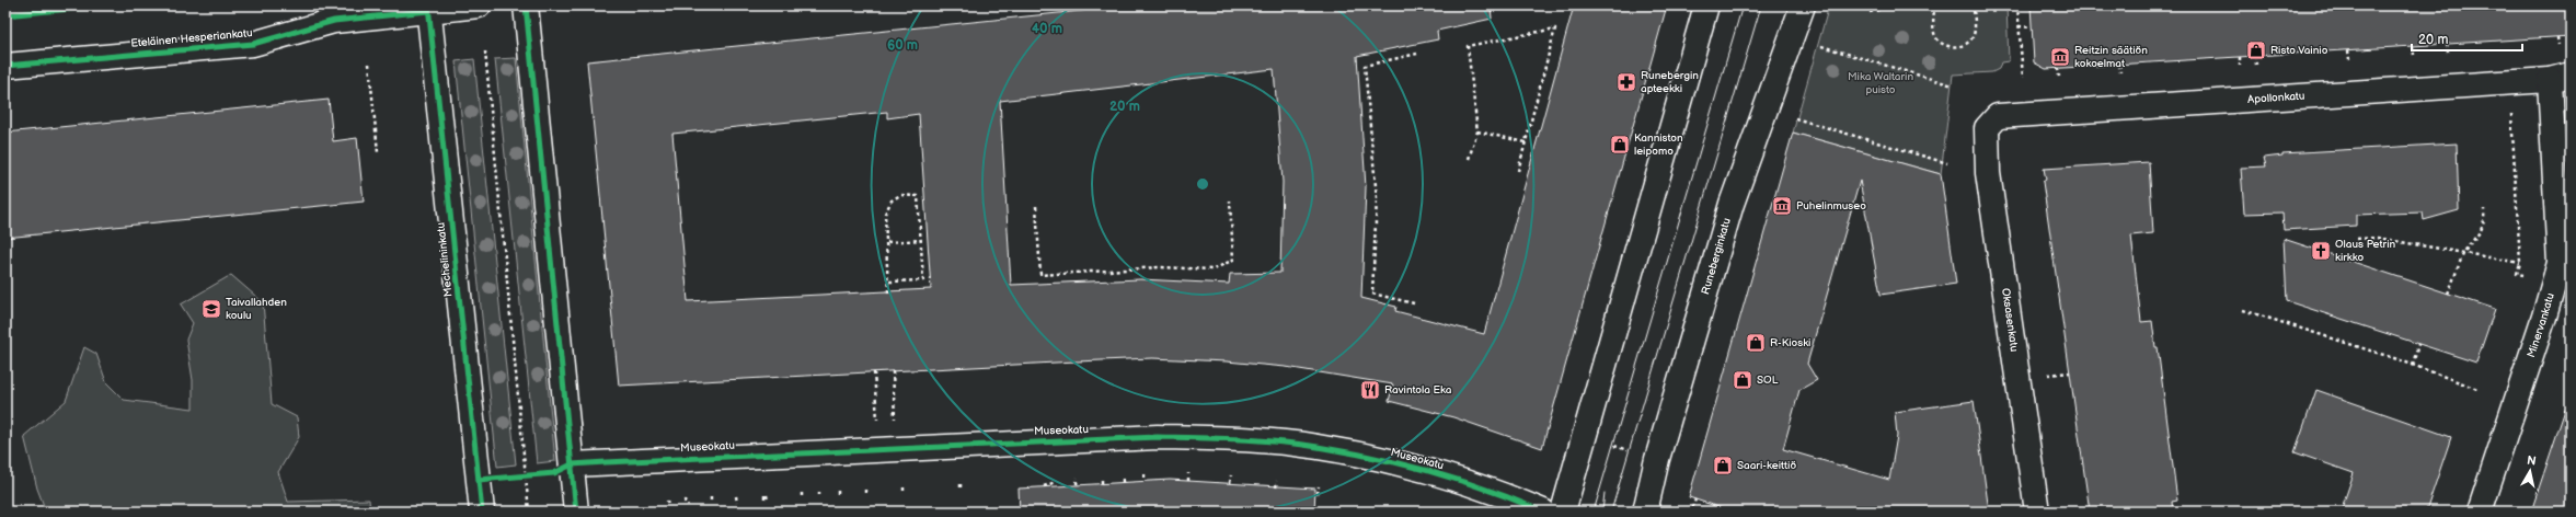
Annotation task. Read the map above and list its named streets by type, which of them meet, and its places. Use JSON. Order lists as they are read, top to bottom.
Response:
{
  "streets": {
    "street": [
      "Eteläinen Hesperiankatu",
      "Apollonkatu",
      "Runeberginkatu",
      "Mechelininkatu",
      "Oksasenkatu",
      "Minervankatu",
      "Museokatu"
    ]
  },
  "crossings": [
    ["Eteläinen Hesperiankatu", "Mechelininkatu"],
    ["Apollonkatu", "Oksasenkatu"],
    ["Apollonkatu", "Minervankatu"]
  ],
  "parks": ["Mika Waltarin puisto"],
  "places": {
    "shop": [
      "Risto Vainio",
      "Kanniston leipomo",
      "R-Kioski",
      "SOL",
      "Saari-keittiö"
    ],
    "museum": ["Reitzin säätiön kokoelmat", "Puhelinmuseo"],
    "pharmacy": ["Runebergin apteekki"],
    "church": ["Olaus Petrin kirkko"],
    "school or university": ["Taivallahden koulu"],
    "restaurant": ["Ravintola Eka"]
  },
  "scale_bar": "20 m",
  "north": "top",
  "rings": ["40 m", "60 m", "20 m"]
}
